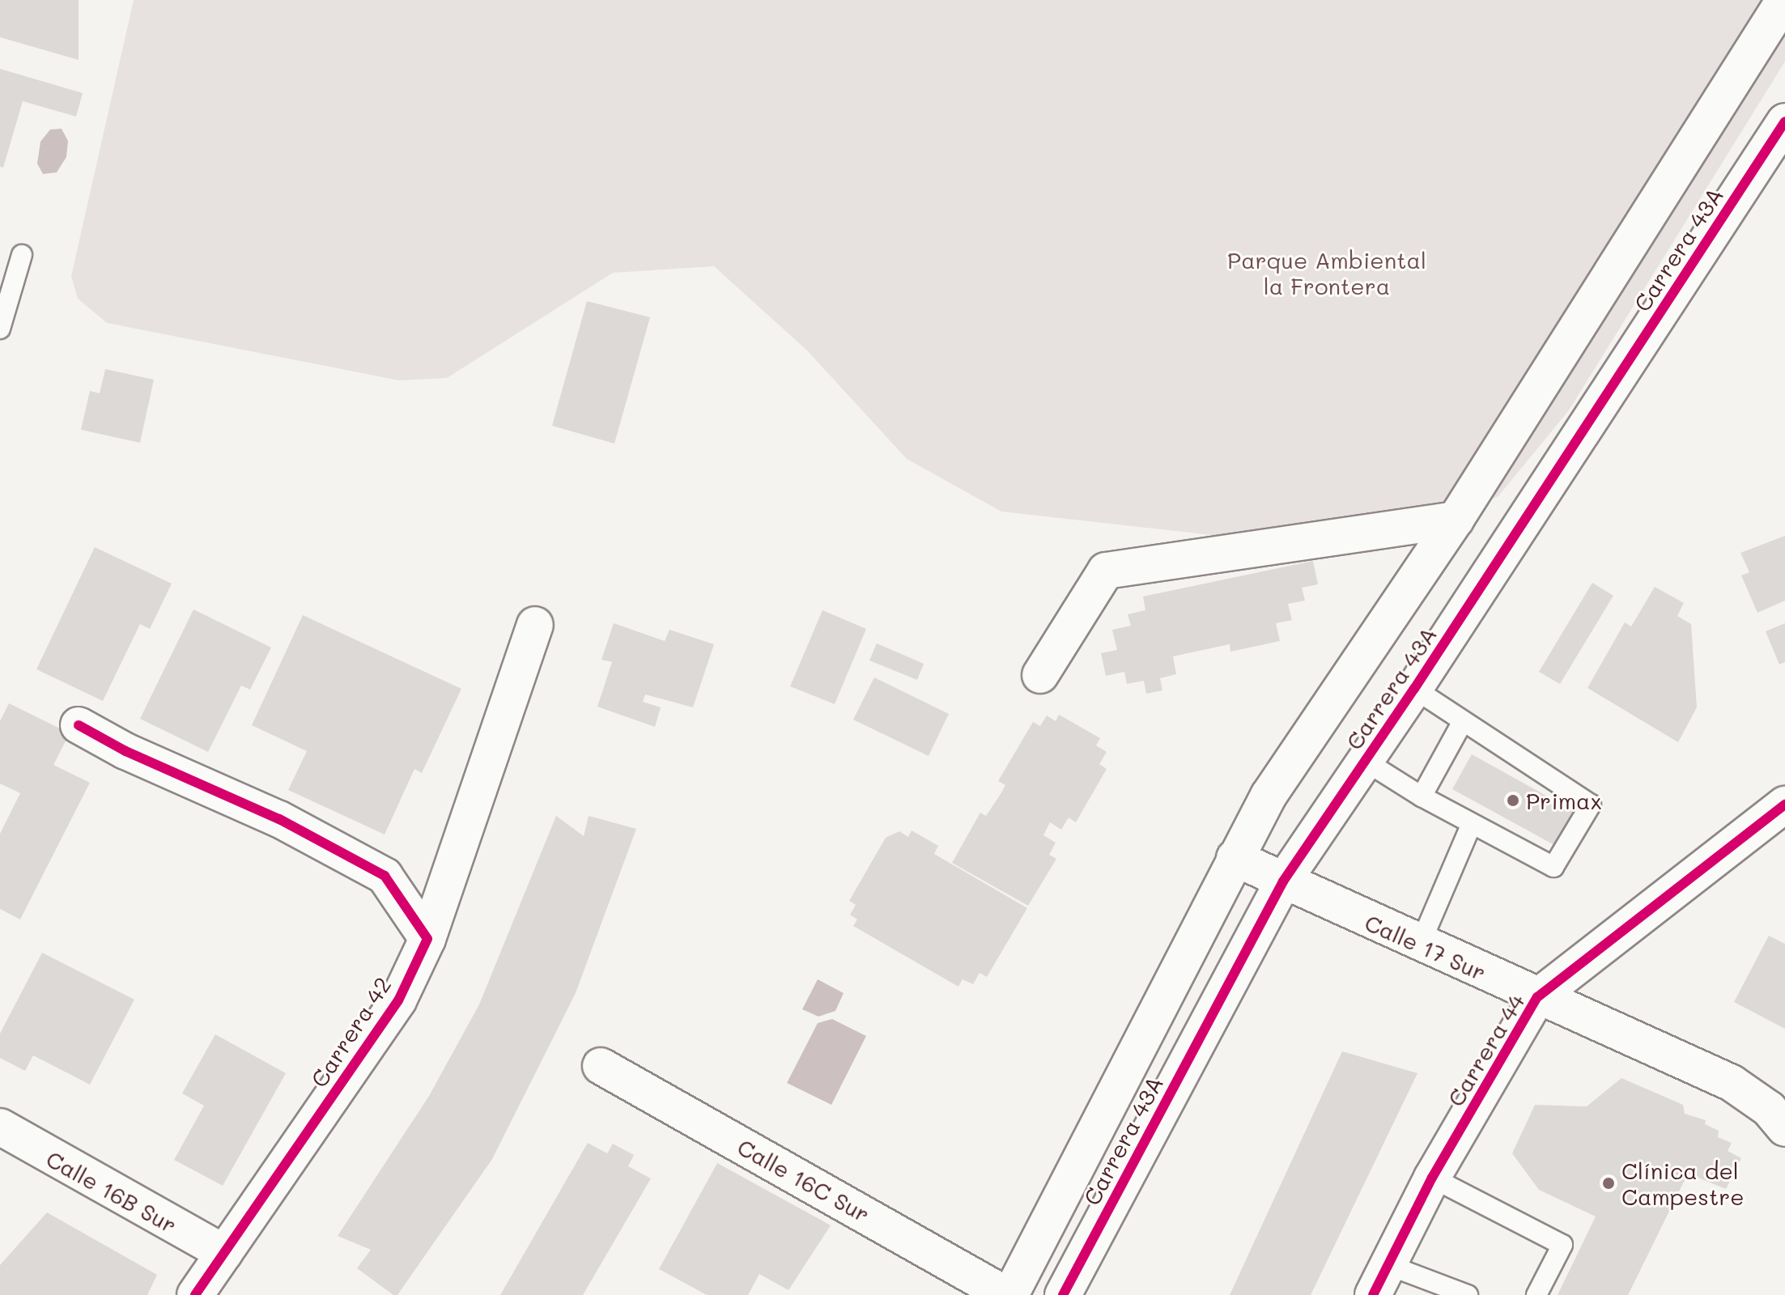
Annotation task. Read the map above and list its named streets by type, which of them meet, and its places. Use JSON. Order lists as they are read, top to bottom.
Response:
{
  "streets": {
    "street": [
      "Carrera 43A",
      "Calle 17 Sur",
      "Carrera 42",
      "Carrera 44",
      "Calle 16C Sur",
      "Calle 16B Sur"
    ]
  },
  "crossings": [
    ["Carrera 43A", "Calle 17 Sur"],
    ["Carrera 43A", "Calle 16C Sur"],
    ["Calle 17 Sur", "Carrera 44"],
    ["Carrera 42", "Calle 16B Sur"]
  ],
  "parks": ["Parque Ambiental la Frontera"],
  "places": ["Primax", "Clínica del Campestre"]
}
